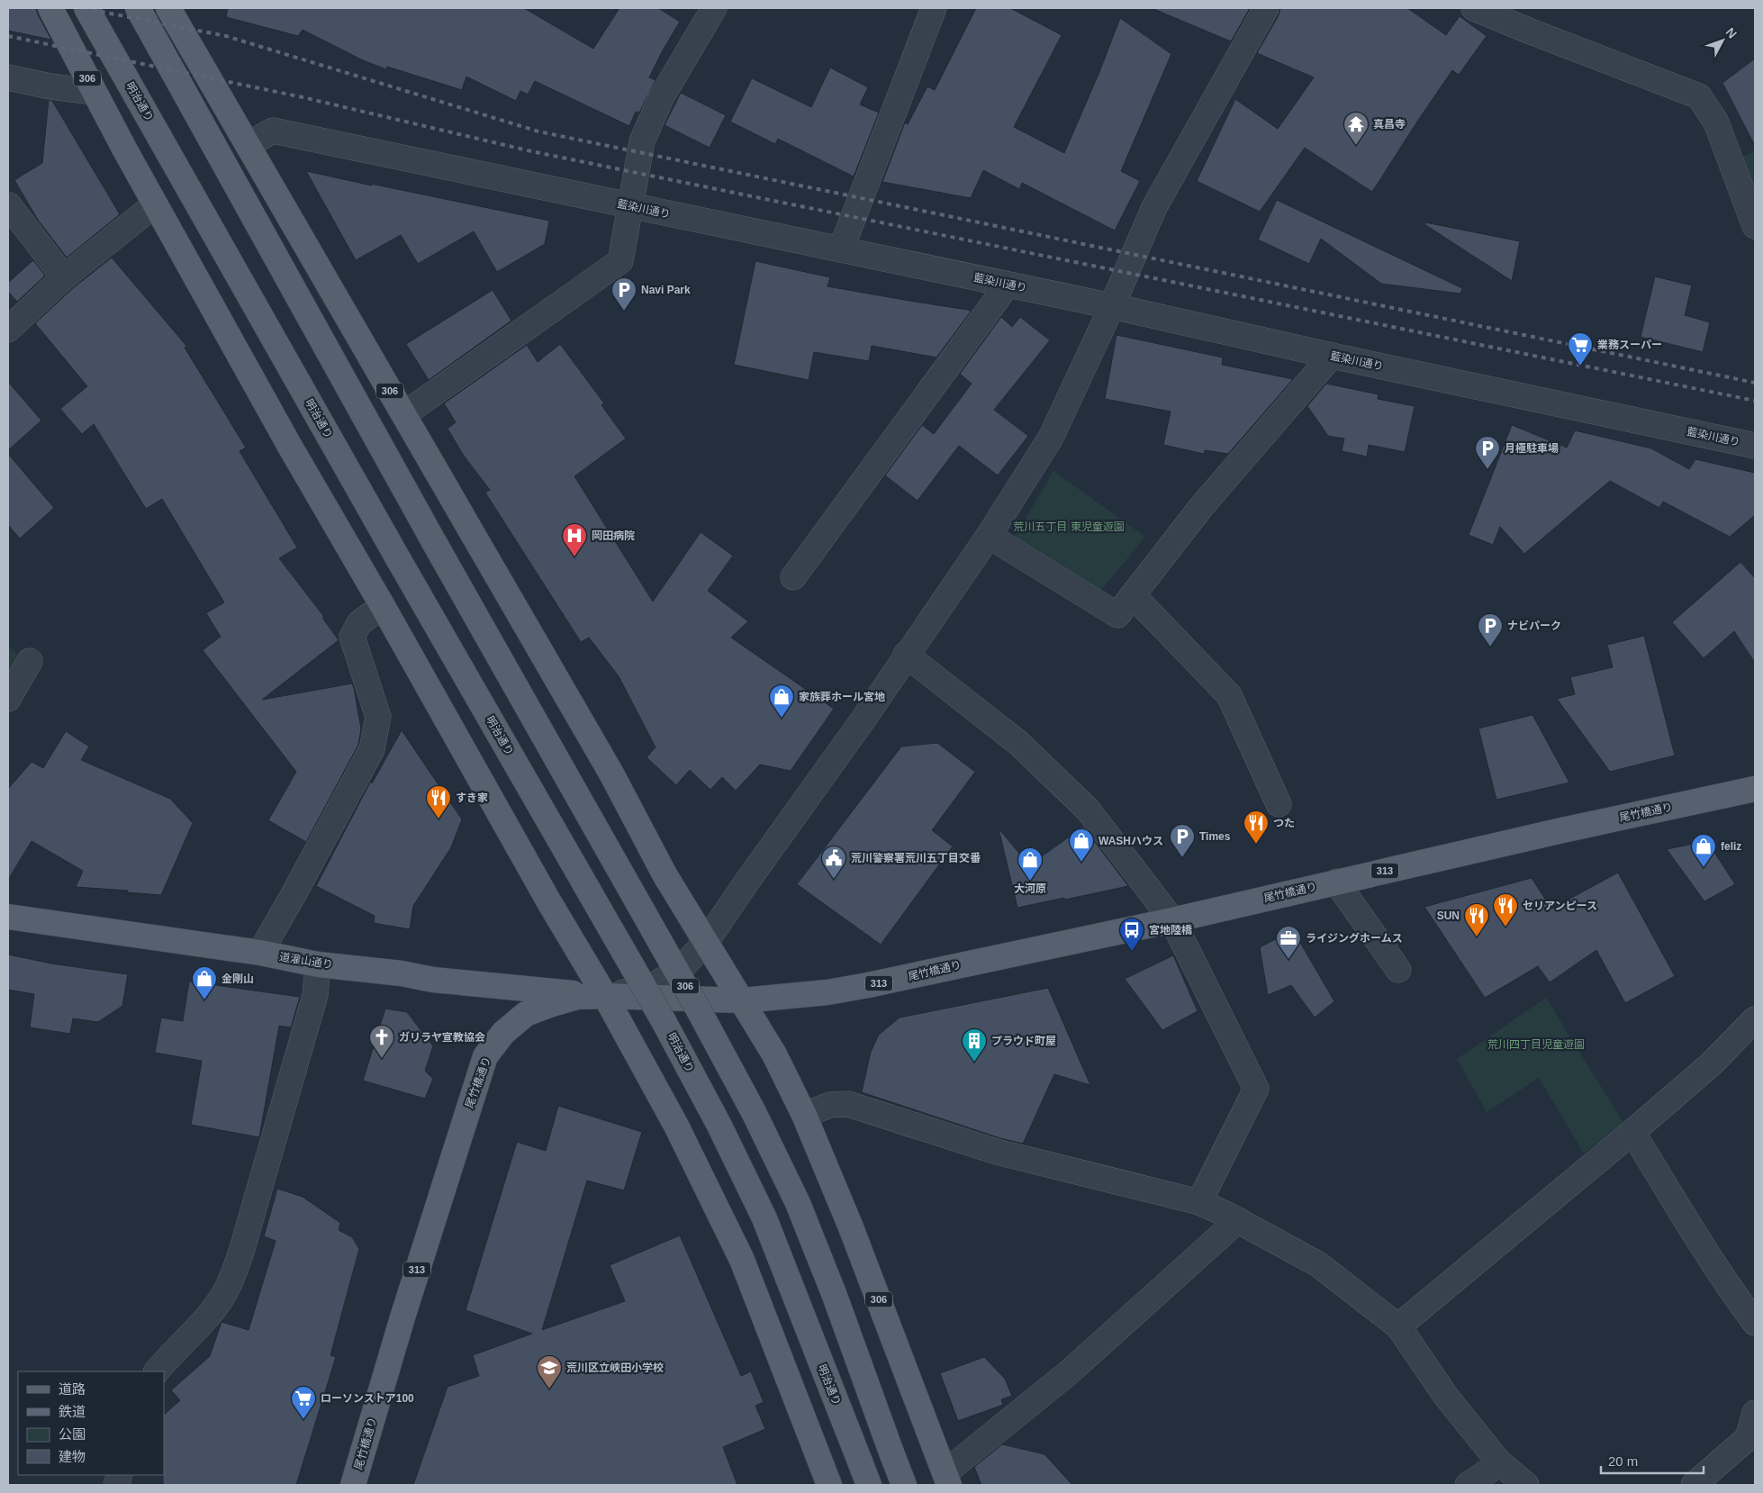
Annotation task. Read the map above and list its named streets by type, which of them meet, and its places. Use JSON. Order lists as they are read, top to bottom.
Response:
{
  "streets": {
    "main road": [
      "306",
      "明治通り",
      "尾竹橋通り",
      "313",
      "道灌山通り"
    ],
    "street": ["藍染川通り"]
  },
  "crossings": [
    ["306", "藍染川通り"],
    ["306", "尾竹橋通り"],
    ["306", "道灌山通り"],
    ["尾竹橋通り", "道灌山通り"]
  ],
  "parks": ["荒川五丁目 東児童遊園", "荒川四丁目児童遊園"],
  "places": {
    "temple": ["真昌寺"],
    "parking": [
      "Navi Park",
      "月極駐車場",
      "ナビパーク",
      "Times"
    ],
    "supermarket": ["業務スーパー", "ローソンストア100"],
    "hospital": ["岡田病院"],
    "shop": [
      "家族葬ホール宮地",
      "WASHハウス",
      "feliz",
      "大河原",
      "金剛山"
    ],
    "restaurant": [
      "すき家",
      "つた",
      "セリアンピース",
      "SUN"
    ],
    "public building": ["荒川警察署荒川五丁目交番"],
    "bus stop": ["宮地陸橋"],
    "office": ["ライジングホームス"],
    "church": ["ガリラヤ宣教協会"],
    "building": ["プラウド町屋"],
    "school or university": ["荒川区立峡田小学校"]
  },
  "legend": [
    "道路",
    "鉄道",
    "公園",
    "建物"
  ],
  "scale_bar": "20 m",
  "north": "top right"
}
